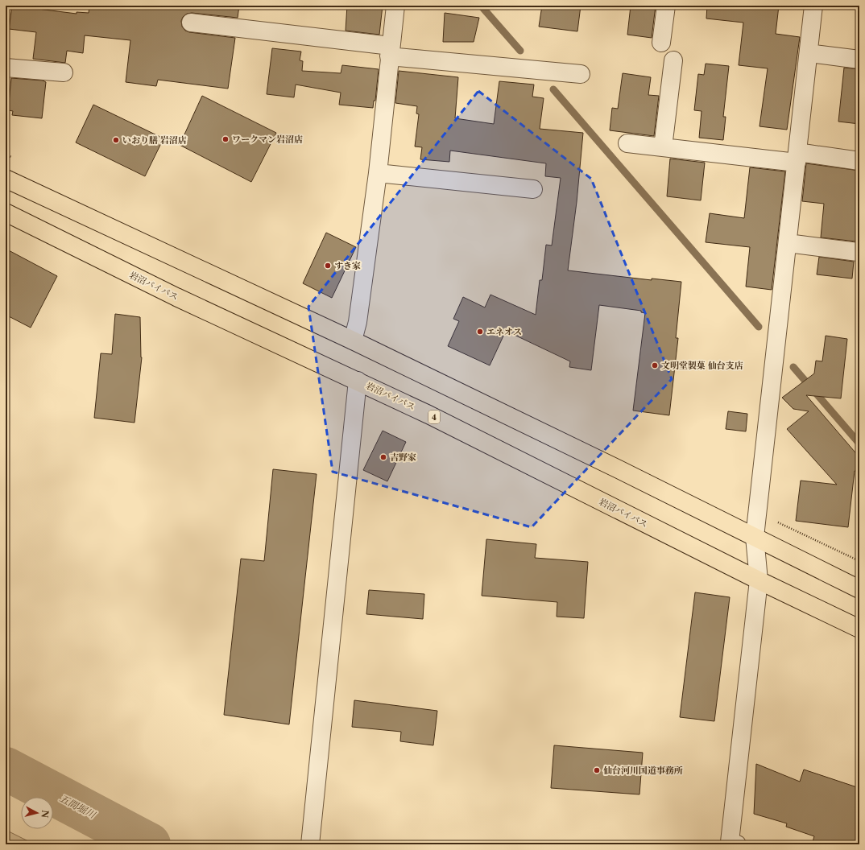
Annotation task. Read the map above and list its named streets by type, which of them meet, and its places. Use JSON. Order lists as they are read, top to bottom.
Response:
{
  "streets": {
    "highway": ["岩沼バイパス", "4"]
  },
  "water": ["五間堀川"],
  "places": [
    "ワークマン岩沼店",
    "いおり膳 岩沼店",
    "すき家",
    "エネオス",
    "文明堂製菓 仙台支店",
    "吉野家",
    "仙台河川国道事務所"
  ],
  "north": "right"
}
